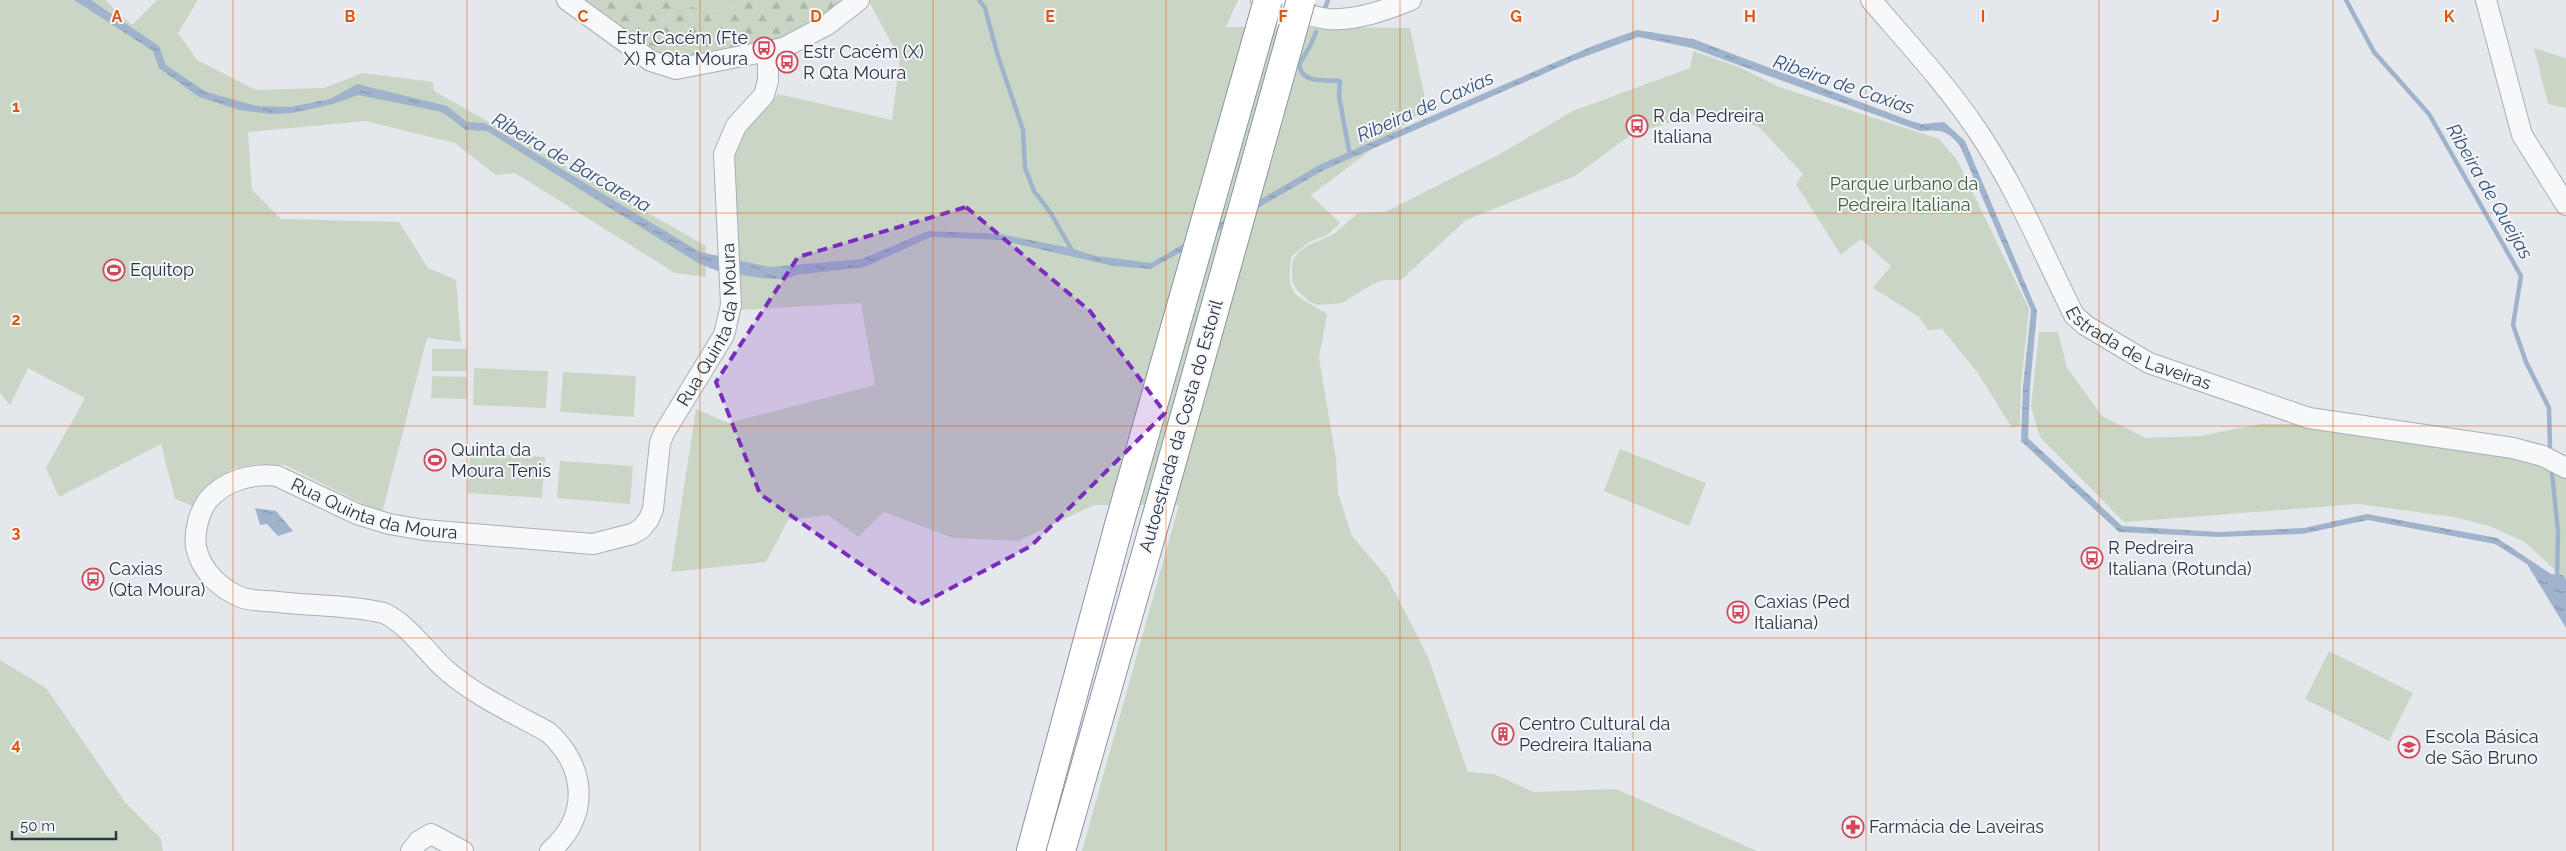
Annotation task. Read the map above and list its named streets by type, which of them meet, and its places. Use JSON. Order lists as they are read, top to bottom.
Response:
{
  "streets": {
    "highway": ["Autoestrada da Costa do Estoril"],
    "street": ["Rua Quinta da Moura", "Estrada de Laveiras"]
  },
  "water": ["Ribeira de Caxias", "Ribeira de Barcarena", "Ribeira de Queijas"],
  "parks": ["Parque urbano da Pedreira Italiana"],
  "places": {
    "bus stop": [
      "Estr Cacém (Fte X) R Qta Moura",
      "Estr Cacém (X) R Qta Moura",
      "R da Pedreira Italiana",
      "R Pedreira Italiana (Rotunda)",
      "Caxias (Qta Moura)",
      "Caxias (Ped Italiana)"
    ],
    "sports": ["Equitop", "Quinta da Moura Tenis"],
    "building": ["Centro Cultural da Pedreira Italiana"],
    "school or university": ["Escola Básica de São Bruno"],
    "pharmacy": ["Farmácia de Laveiras"]
  },
  "scale_bar": "50 m",
  "grid": {
    "columns": [
      "A",
      "B",
      "C",
      "D",
      "E",
      "F",
      "G",
      "H",
      "I",
      "J",
      "K"
    ],
    "rows": [
      "1",
      "2",
      "3",
      "4"
    ]
  }
}
